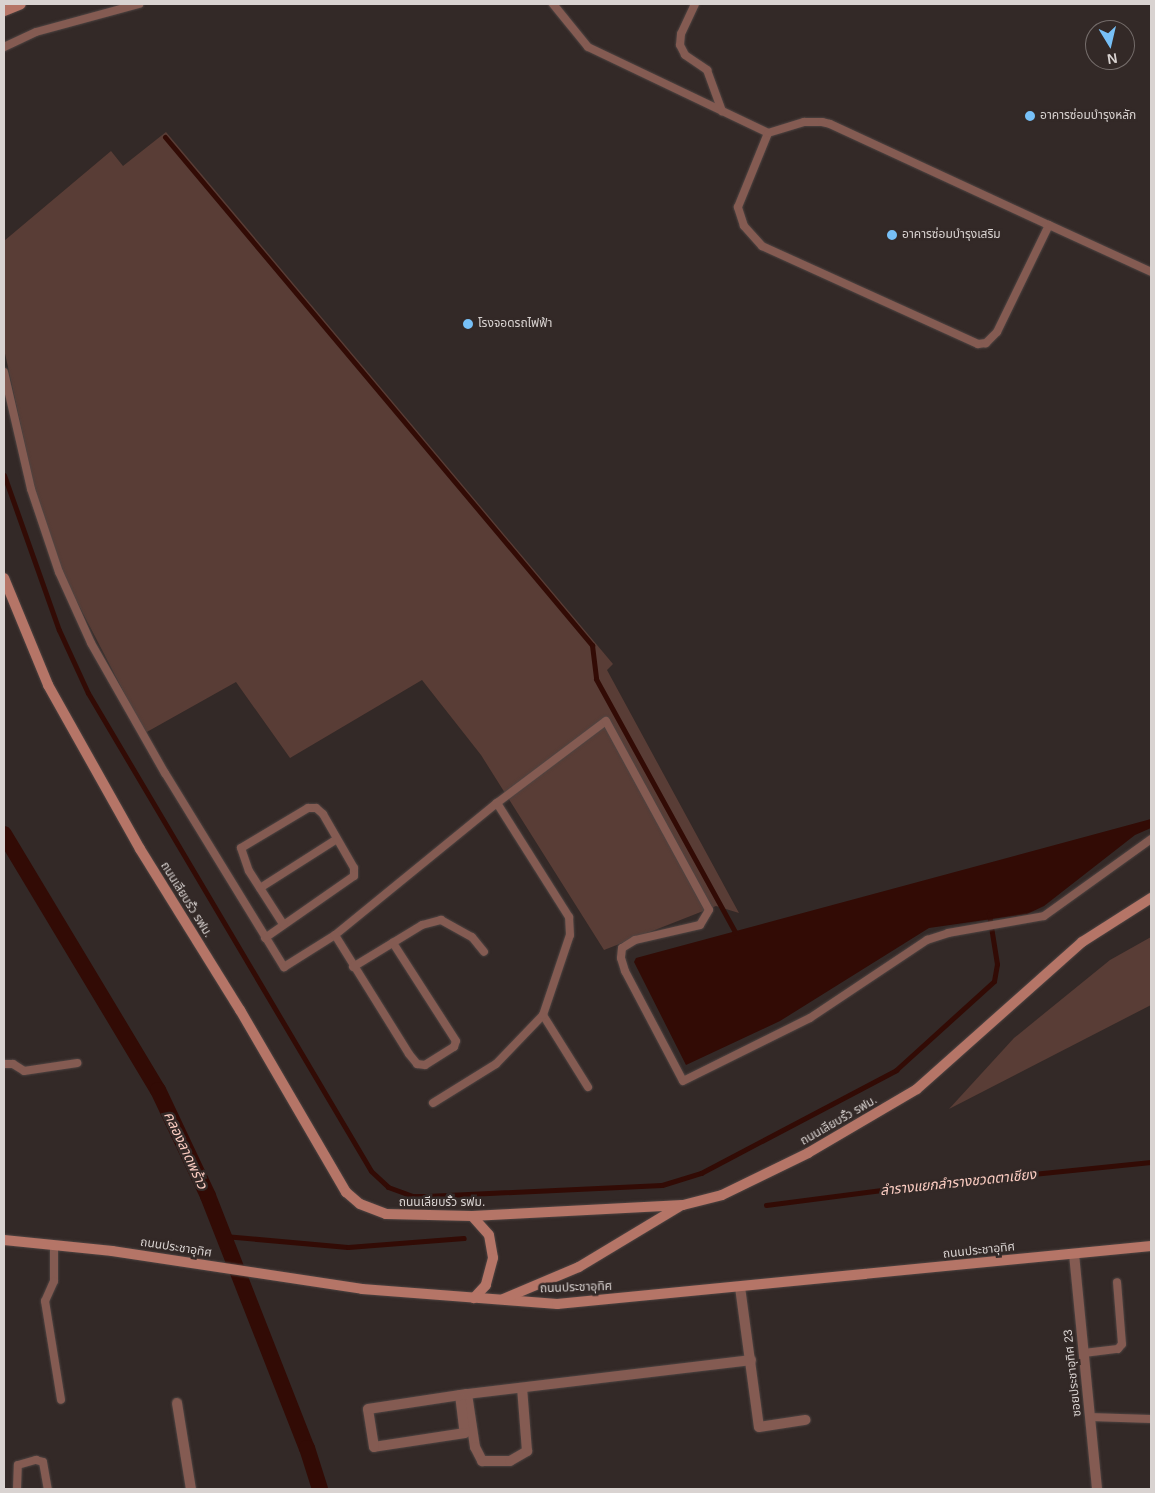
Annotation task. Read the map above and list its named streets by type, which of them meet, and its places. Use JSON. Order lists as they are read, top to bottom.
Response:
{
  "streets": {
    "street": ["ถนนเลียบรั้ว รฟม.", "ถนนประชาอุทิศ", "ซอยประชาอุทิศ 23"]
  },
  "crossings": [
    ["ถนนประชาอุทิศ", "ซอยประชาอุทิศ 23"]
  ],
  "water": ["คลองลาดพร้าว", "ลำรางแยกลำรางชวดตาเชียง"],
  "places": ["อาคารซ่อมบำรุงหลัก", "อาคารซ่อมบำรุงเสริม", "โรงจอดรถไฟฟ้า"],
  "north": "bottom"
}
